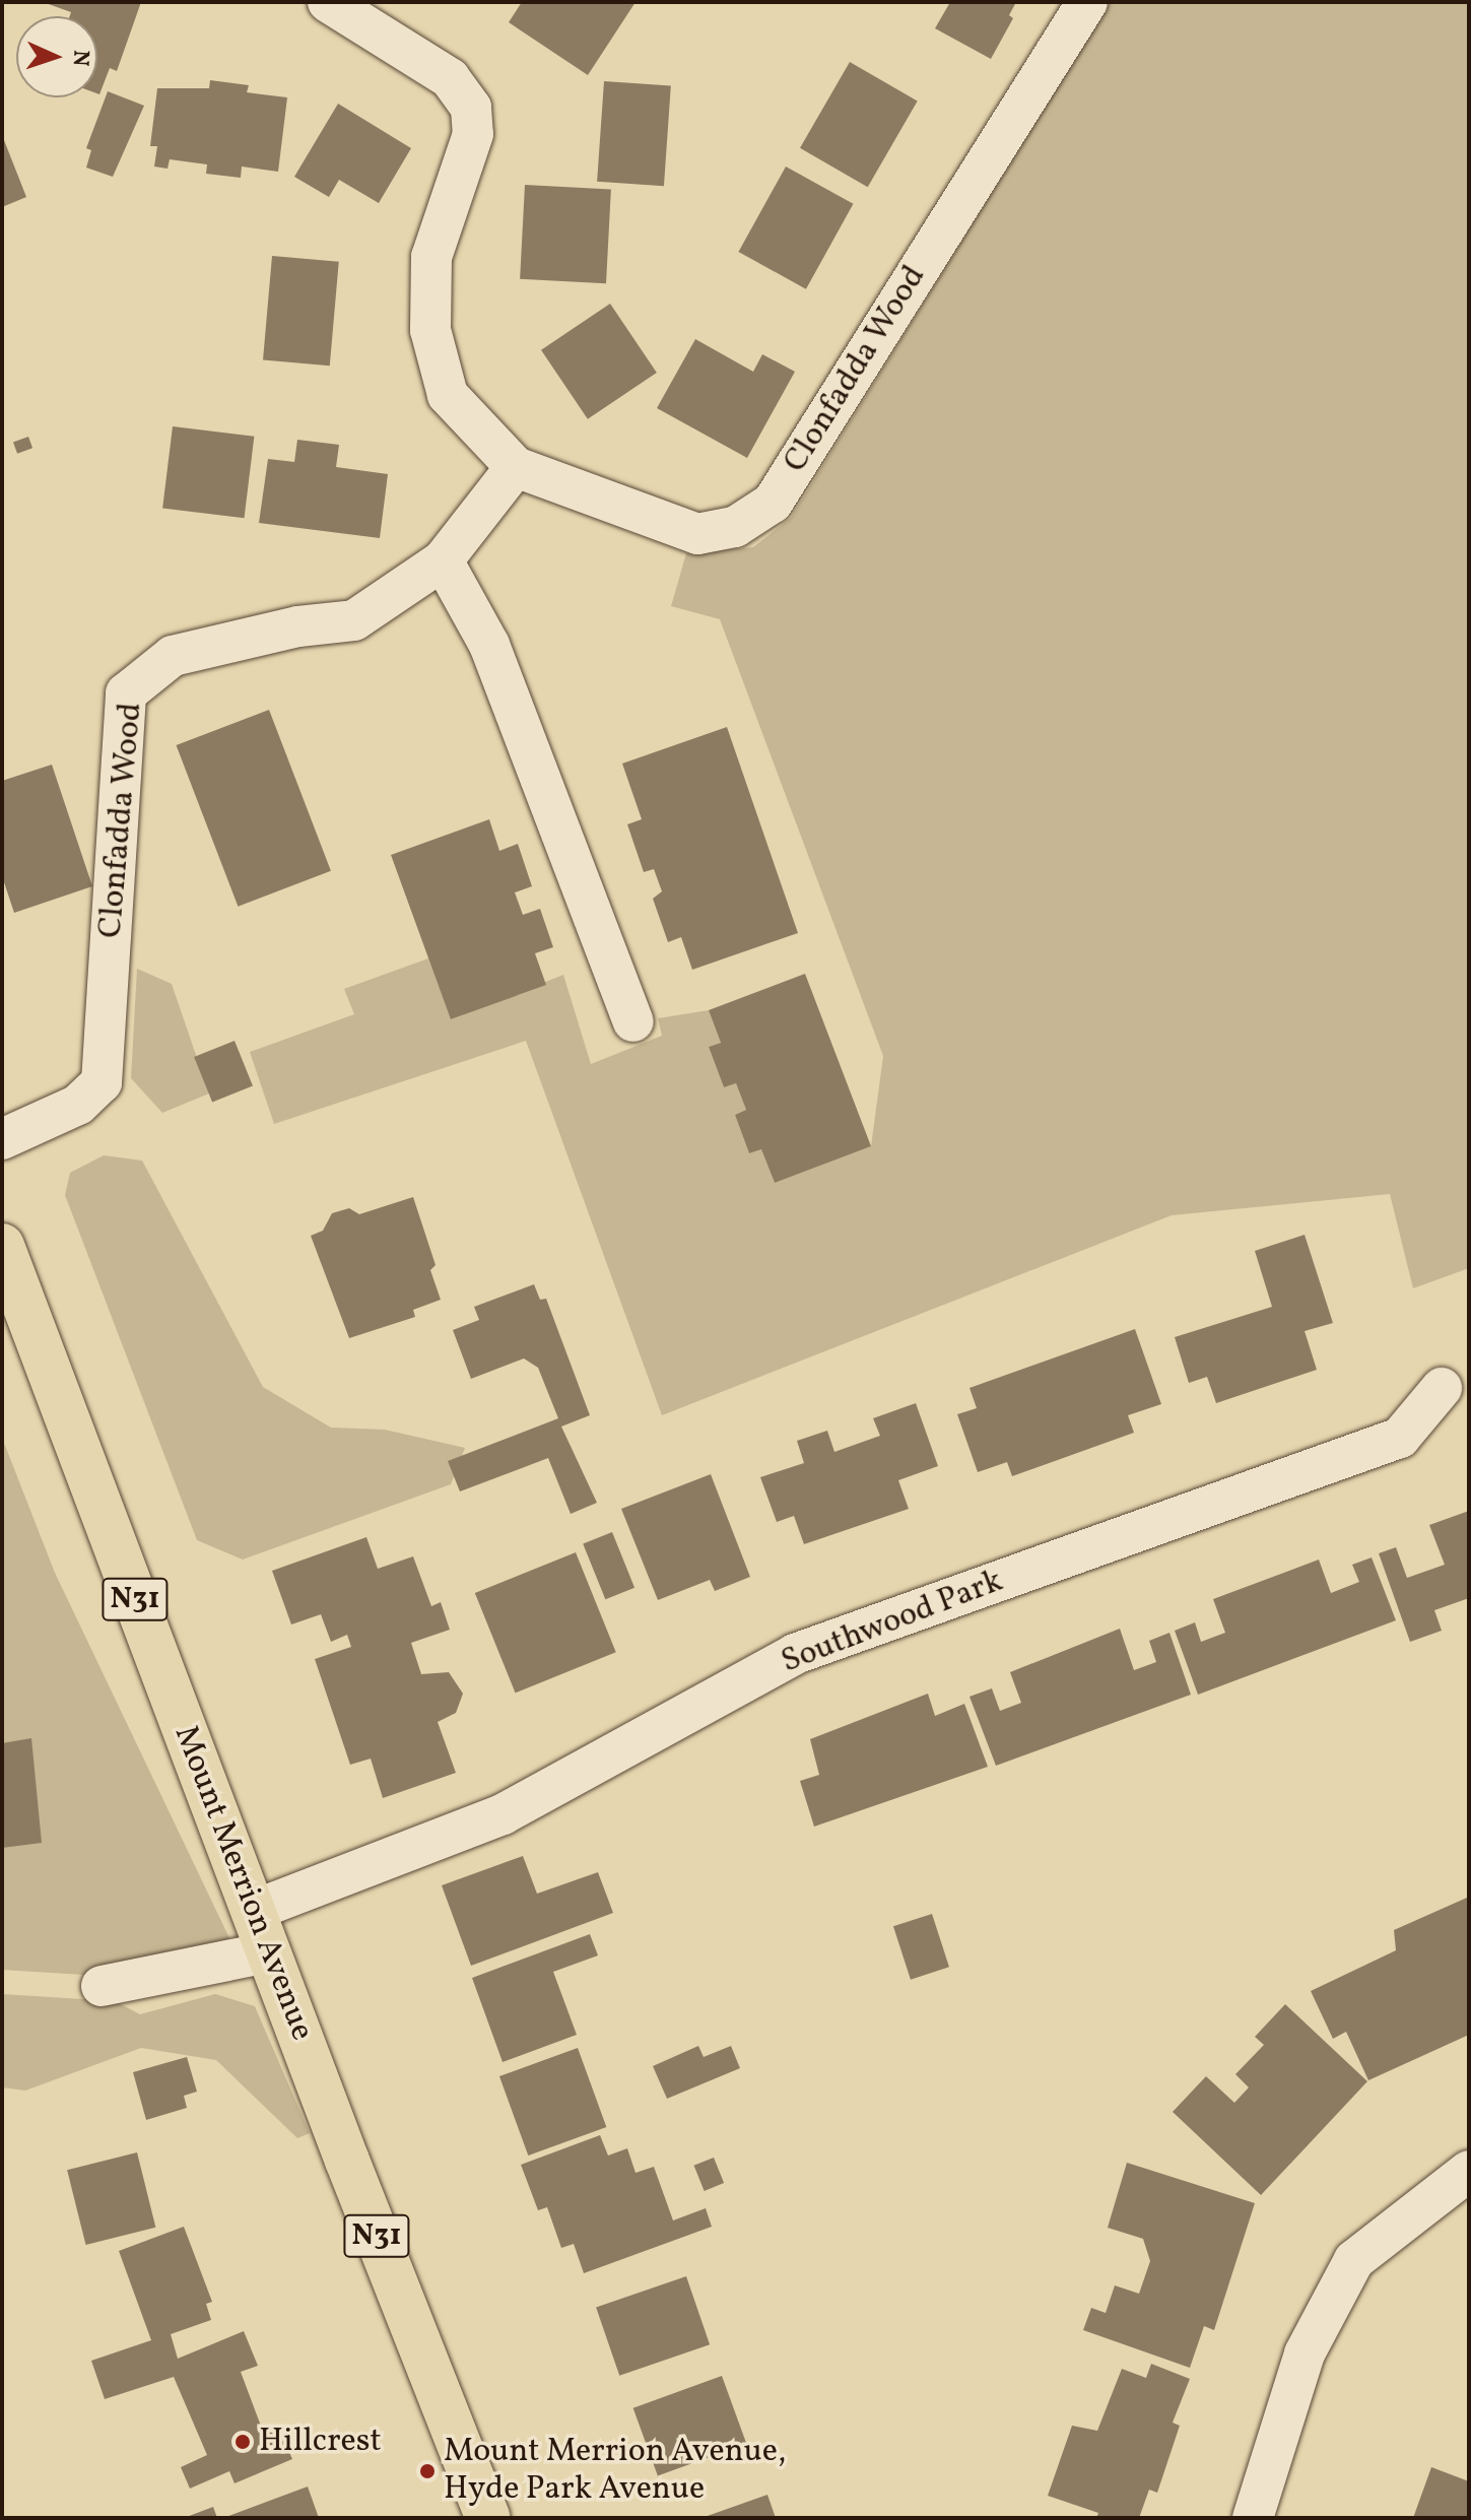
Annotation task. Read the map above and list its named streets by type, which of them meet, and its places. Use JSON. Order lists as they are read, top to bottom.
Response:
{
  "streets": {
    "highway": ["N31", "Mount Merrion Avenue"],
    "street": ["Clonfadda Wood", "Southwood Park"]
  },
  "crossings": [
    ["Southwood Park", "Mount Merrion Avenue"]
  ],
  "places": ["Hillcrest", "Mount Merrion Avenue, Hyde Park Avenue"],
  "north": "right"
}
